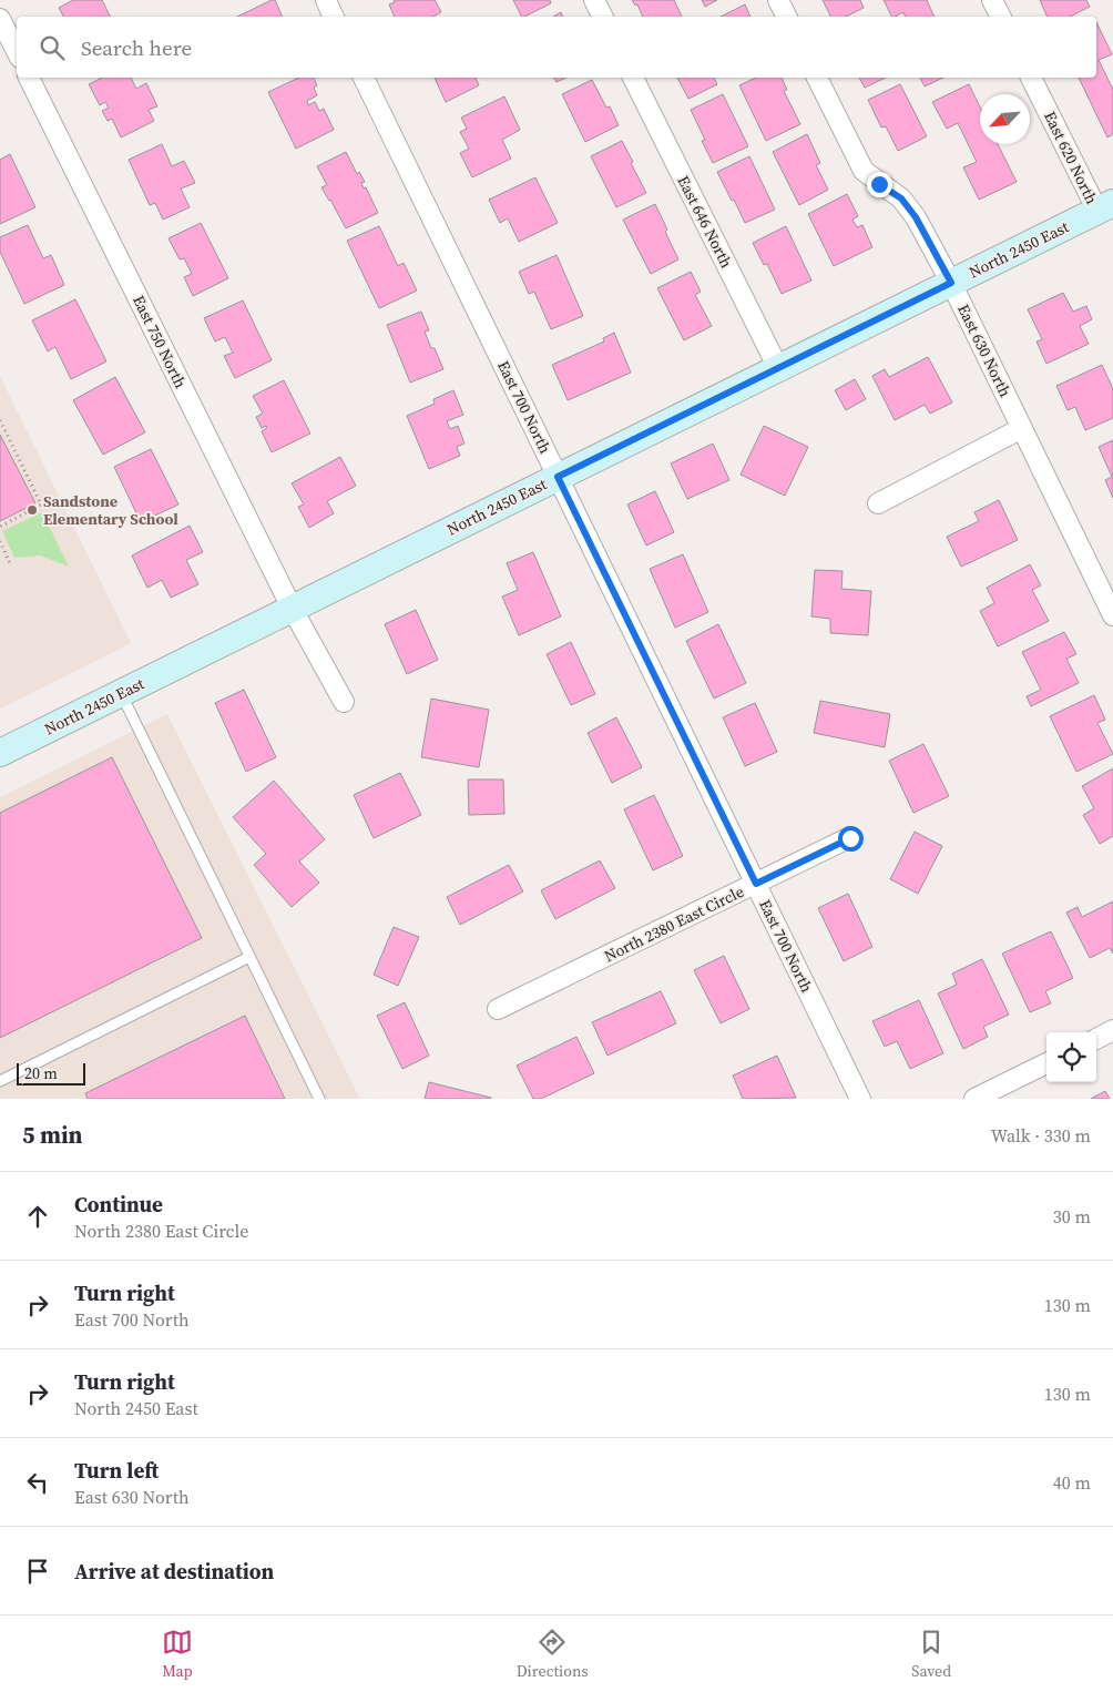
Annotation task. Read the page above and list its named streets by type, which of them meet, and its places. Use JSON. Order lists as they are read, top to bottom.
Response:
{
  "streets": {
    "street": [
      "East 620 North",
      "East 646 North",
      "North 2450 East",
      "East 750 North",
      "East 630 North",
      "East 700 North",
      "North 2380 East Circle"
    ]
  },
  "crossings": [
    ["East 620 North", "North 2450 East"],
    ["East 646 North", "North 2450 East"],
    ["North 2450 East", "East 750 North"],
    ["North 2450 East", "East 630 North"],
    ["North 2450 East", "East 700 North"],
    ["East 700 North", "North 2380 East Circle"]
  ],
  "places": ["Sandstone Elementary School"],
  "scale_bar": "20 m",
  "north": "bottom left",
  "page": {
    "search": "Search here",
    "scale": "20 m",
    "heading": ["5 min", "Walk · 330 m"],
    "list": [
      ["Continue", "North 2380 East Circle", "30 m"],
      ["Turn right", "East 700 North", "130 m"],
      ["Turn right", "North 2450 East", "130 m"],
      ["Turn left", "East 630 North", "40 m"],
      "Arrive at destination"
    ],
    "nav": ["Map", "Directions", "Saved"]
  }
}
